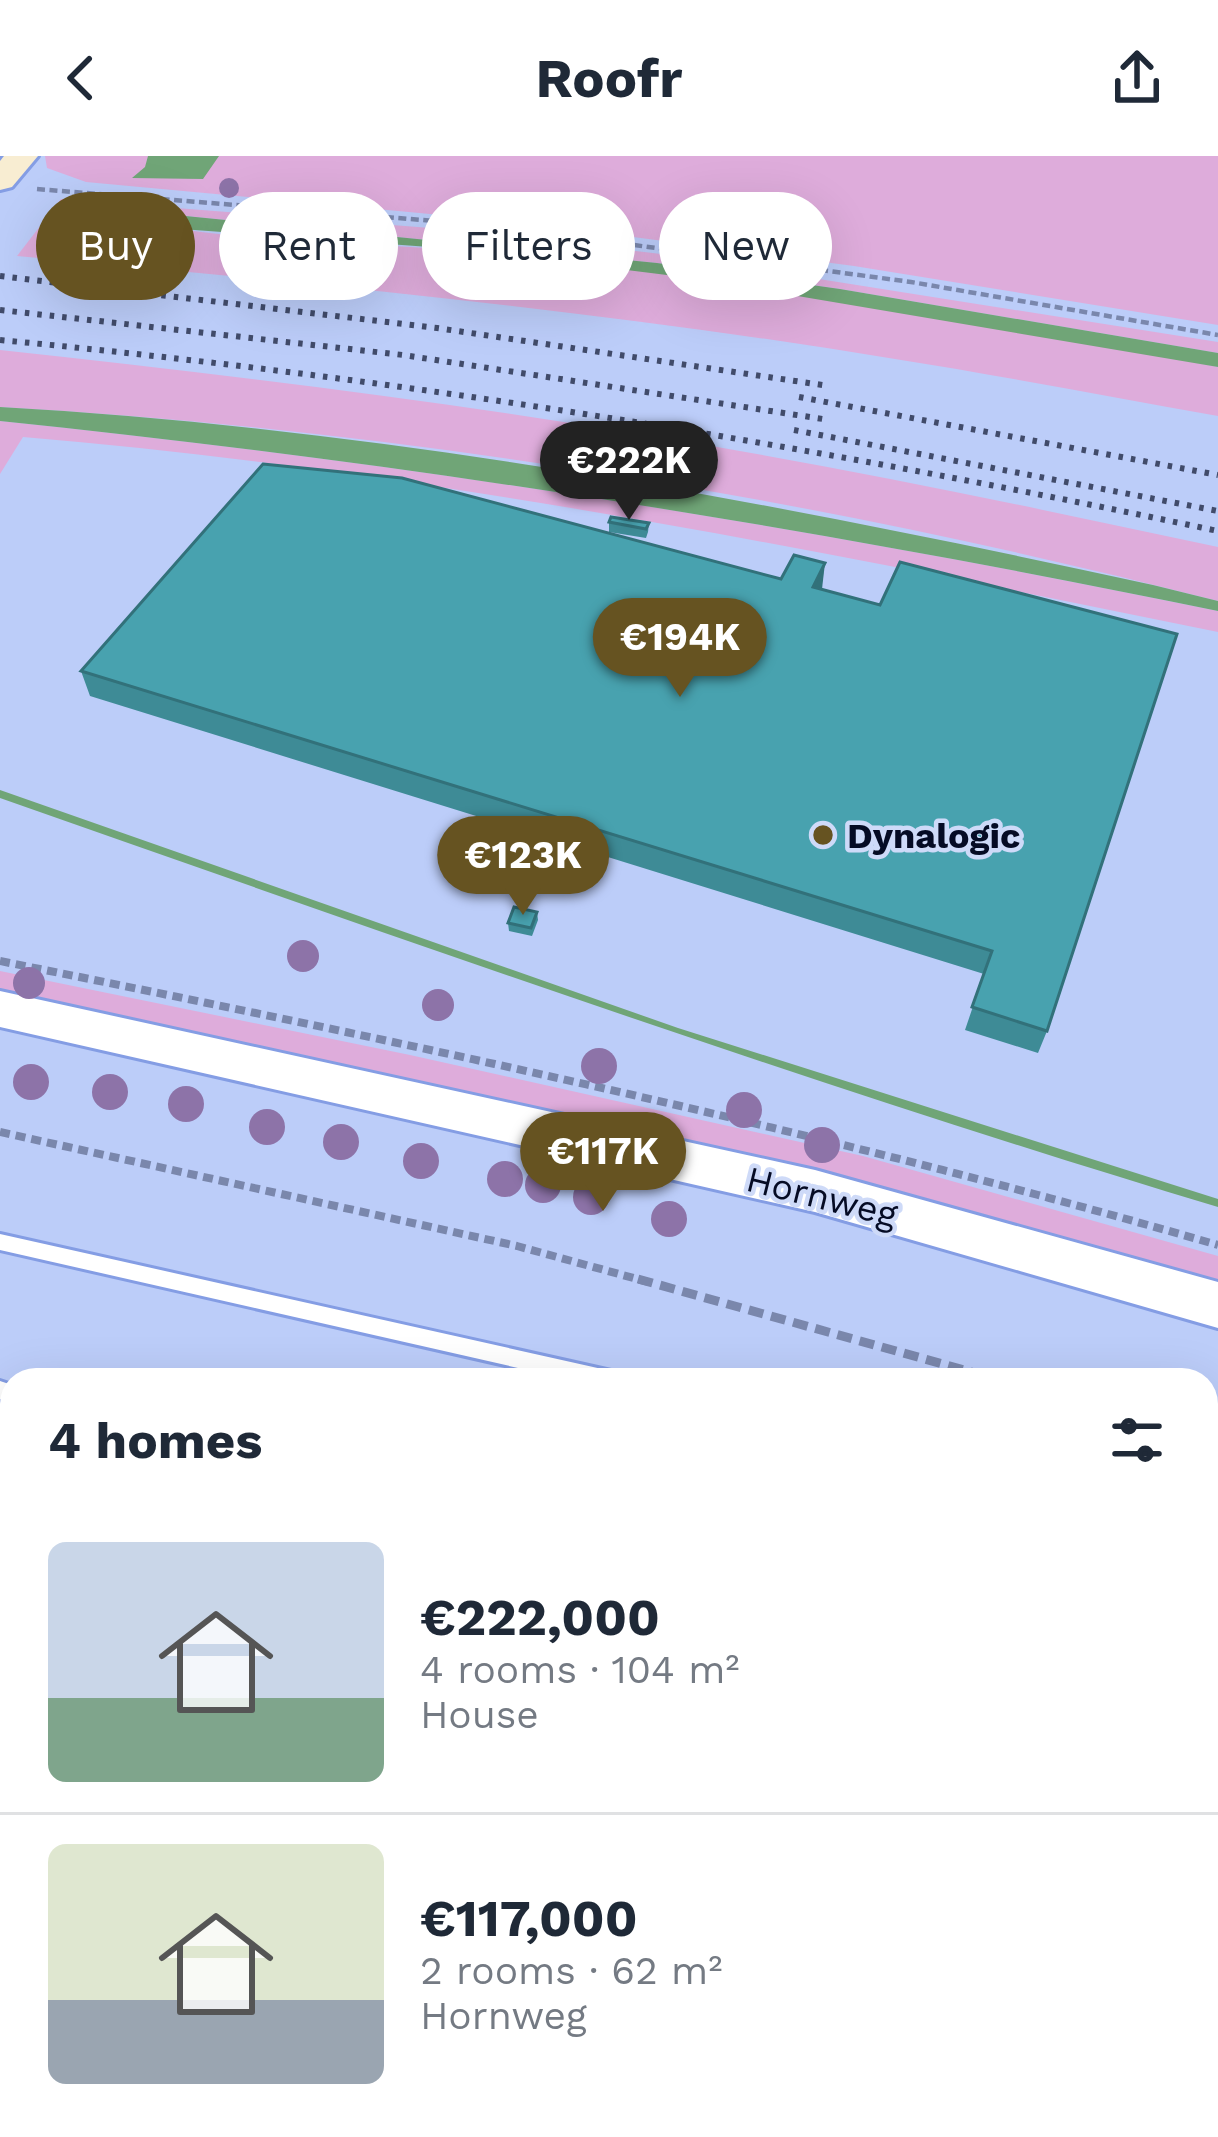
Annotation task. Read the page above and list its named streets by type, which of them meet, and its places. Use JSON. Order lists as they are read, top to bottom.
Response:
{
  "streets": {
    "street": ["Hornweg"]
  },
  "places": ["Dynalogic"],
  "page": {
    "header": "Roofr",
    "chip": [
      "Buy",
      "Rent",
      "Filters",
      "New"
    ],
    "price": [
      "€222K",
      "€194K",
      "€123K",
      "€117K"
    ],
    "heading": "4 homes",
    "list": [
      {
        "name": "€222,000",
        "note": "4 rooms · 104 m² · House"
      },
      {
        "name": "€117,000",
        "note": "2 rooms · 62 m² · Hornweg"
      }
    ]
  }
}
